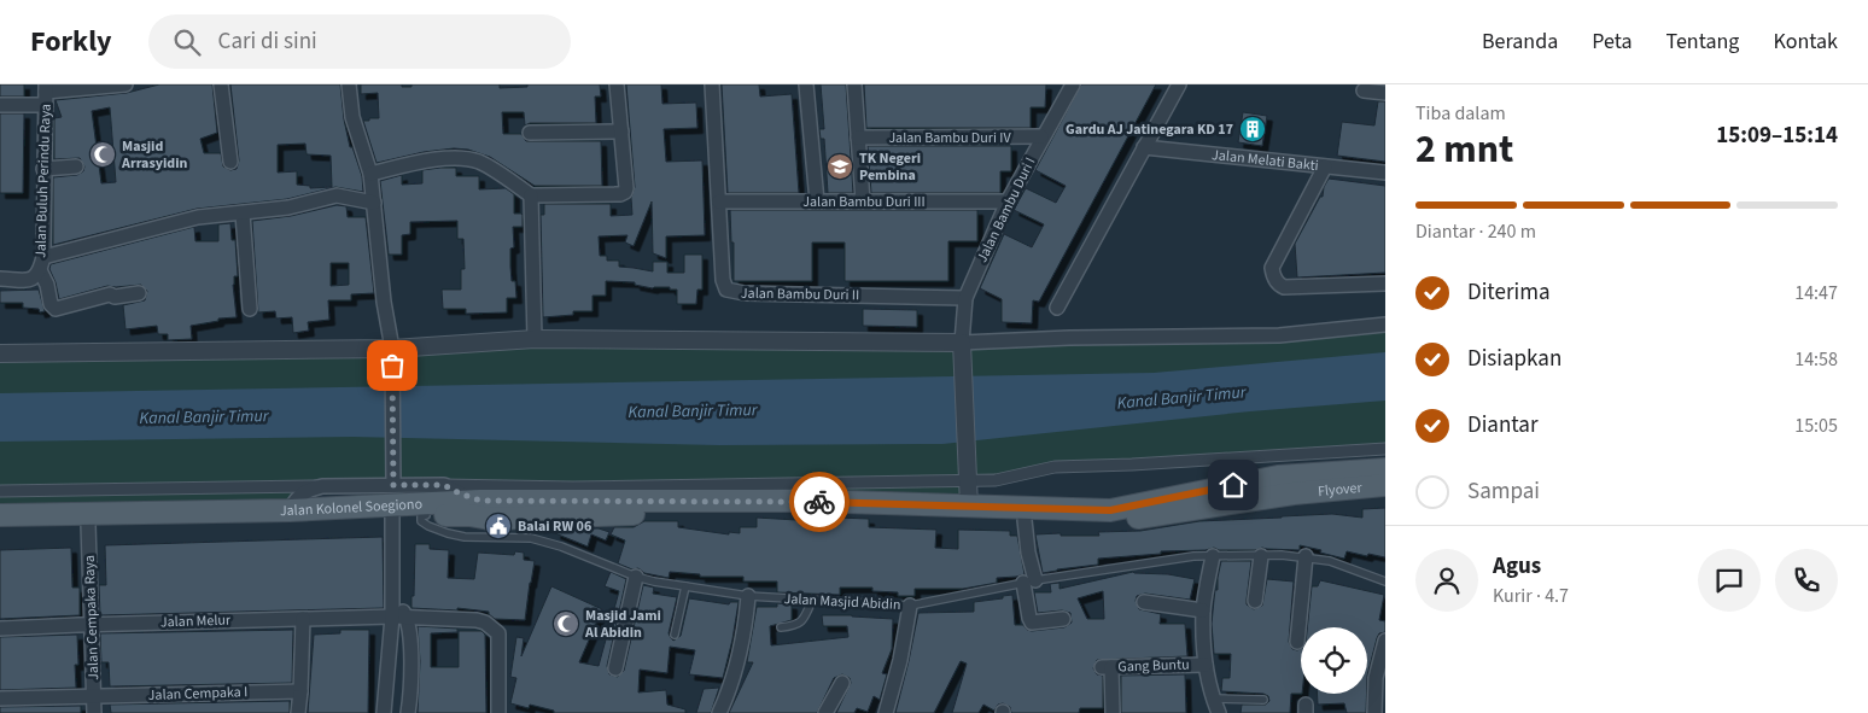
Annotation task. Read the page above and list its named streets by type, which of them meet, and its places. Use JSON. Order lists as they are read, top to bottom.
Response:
{
  "streets": {
    "main road": ["Flyover", "Jalan Kolonel Soegiono"],
    "street": [
      "Jalan Bambu Duri IV",
      "Jalan Melati Bakti",
      "Jalan Buluh Perindu Raya",
      "Jalan Bambu Duri III",
      "Jalan Bambu Duri I",
      "Jalan Bambu Duri II",
      "Jalan Cempaka Raya",
      "Jalan Melur",
      "Gang Buntu",
      "Jalan Cempaka I"
    ],
    "lane": ["Jalan Masjid Abidin"]
  },
  "crossings": [
    ["Jalan Bambu Duri IV", "Jalan Bambu Duri I"],
    ["Jalan Bambu Duri III", "Jalan Bambu Duri I"],
    ["Jalan Bambu Duri III", "Jalan Bambu Duri II"],
    ["Jalan Bambu Duri I", "Jalan Bambu Duri II"],
    ["Flyover", "Jalan Kolonel Soegiono"],
    ["Jalan Kolonel Soegiono", "Jalan Masjid Abidin"],
    ["Jalan Kolonel Soegiono", "Jalan Cempaka Raya"],
    ["Jalan Cempaka Raya", "Jalan Melur"],
    ["Jalan Cempaka Raya", "Jalan Cempaka I"]
  ],
  "water": ["Kanal Banjir Timur"],
  "places": {
    "building": ["Gardu AJ Jatinegara KD 17"],
    "mosque": ["Masjid Arrasyidin", "Masjid Jami Al Abidin"],
    "school or university": ["TK Negeri Pembina"],
    "public building": ["Balai RW 06"]
  },
  "page": {
    "header": "Forkly",
    "search": "Cari di sini",
    "nav": [
      "Beranda",
      "Peta",
      "Tentang",
      "Kontak"
    ],
    "heading": ["2 mnt", "Tiba dalam", "15:09–15:14"],
    "panel": ["Agus", "Kurir · 4.7"],
    "bar": "Diantar · 240 m",
    "list": [
      ["Diterima", "14:47"],
      ["Disiapkan", "14:58"],
      ["Diantar", "15:05"],
      "Sampai"
    ]
  }
}
